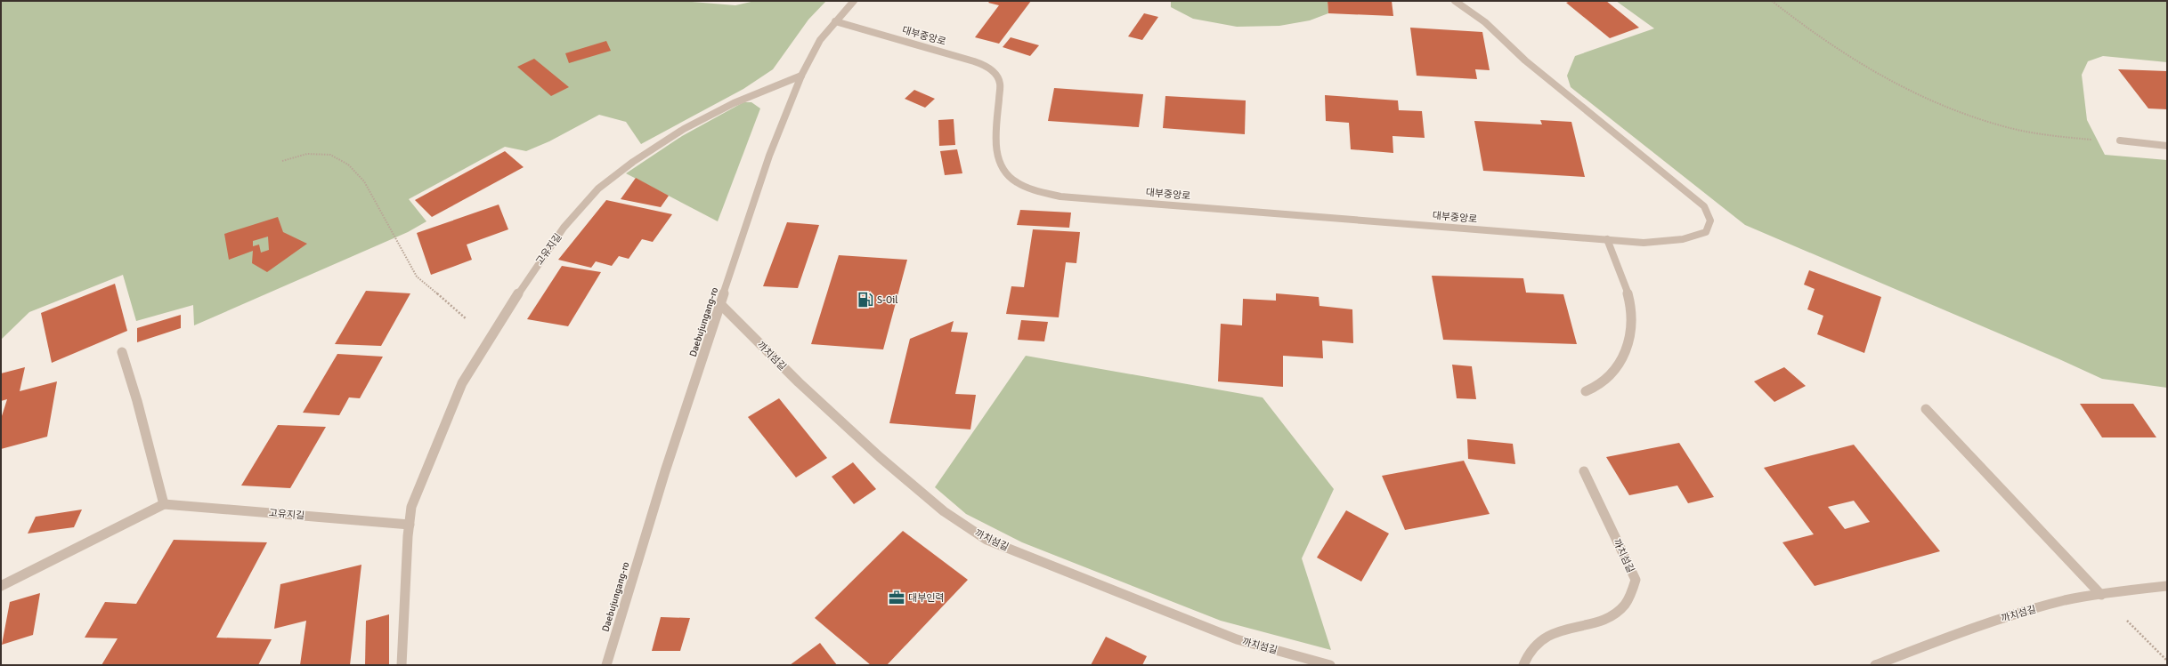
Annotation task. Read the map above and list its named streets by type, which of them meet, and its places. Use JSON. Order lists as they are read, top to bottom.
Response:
{
  "streets": {
    "street": [
      "대부중앙로",
      "고유지길",
      "Daebujungang-ro",
      "까치섬길"
    ]
  },
  "crossings": [
    ["대부중앙로", "Daebujungang-ro"],
    ["고유지길", "Daebujungang-ro"],
    ["Daebujungang-ro", "까치섬길"]
  ],
  "places": {
    "fuel station": ["S-Oil"],
    "office": ["대부인력"]
  }
}
